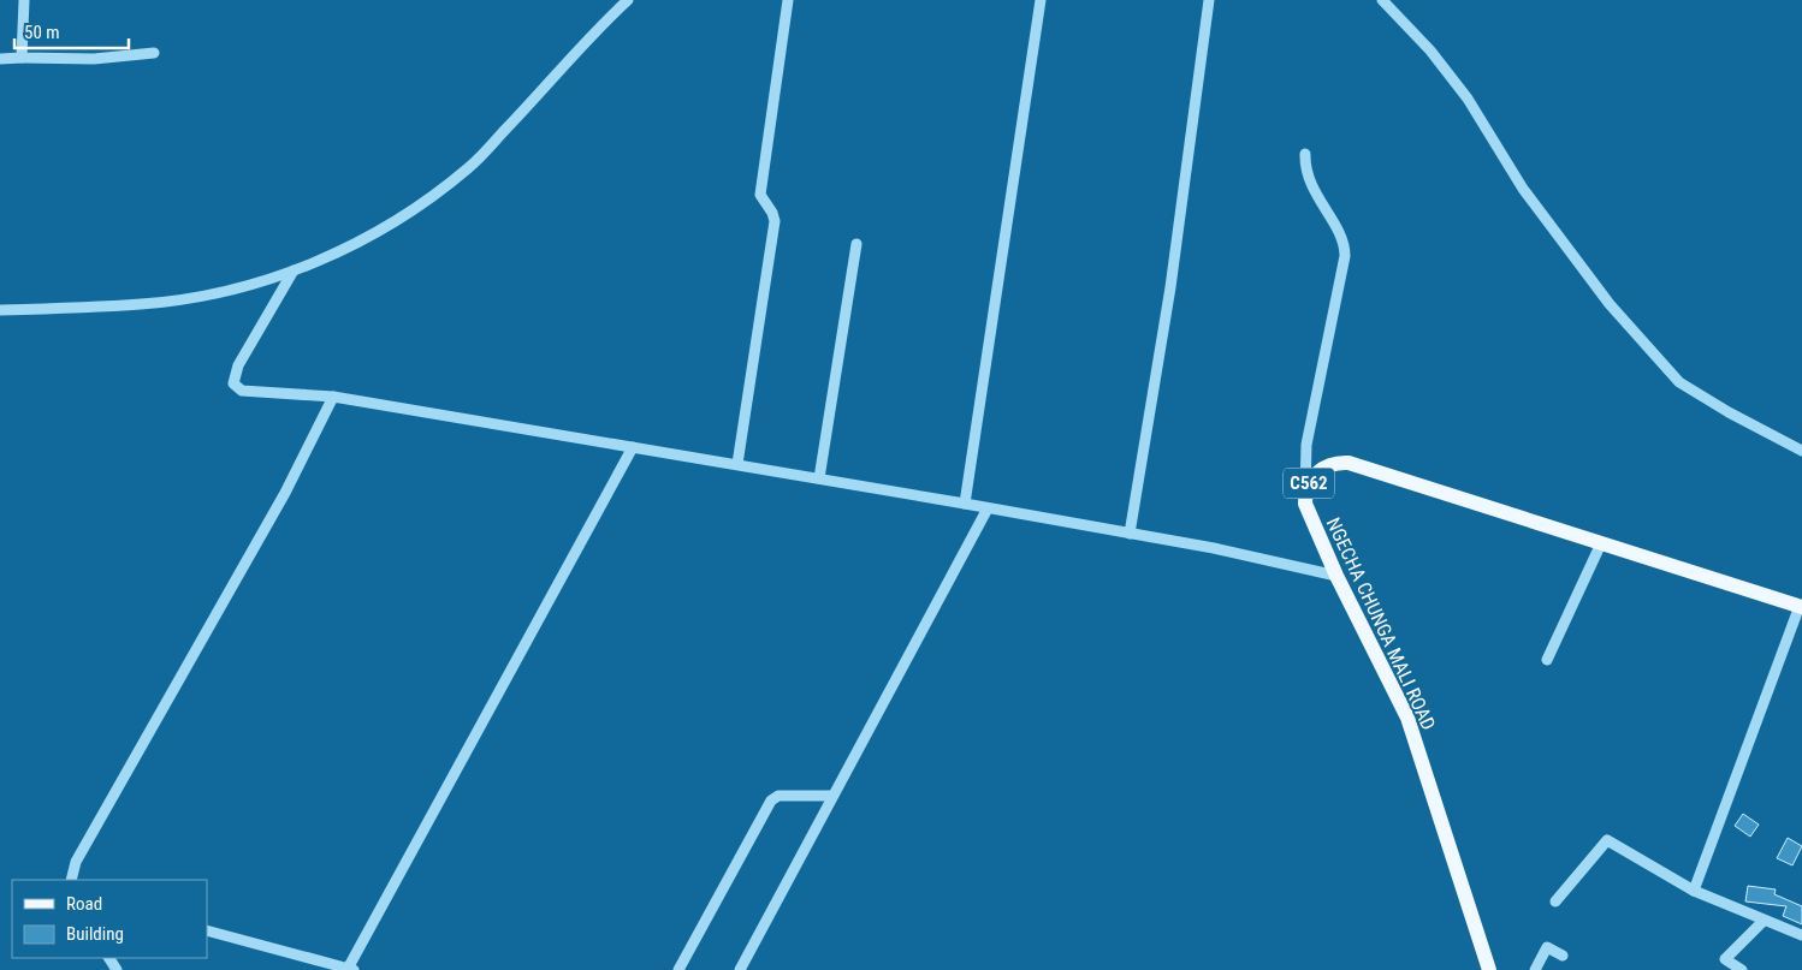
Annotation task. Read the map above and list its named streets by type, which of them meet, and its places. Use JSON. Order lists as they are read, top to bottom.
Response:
{
  "streets": {
    "main road": ["C562", "NGECHA CHUNGA MALI ROAD"]
  },
  "crossings": [
    ["C562", "NGECHA CHUNGA MALI ROAD"]
  ],
  "legend": ["Road", "Building"],
  "scale_bar": "50 m"
}
